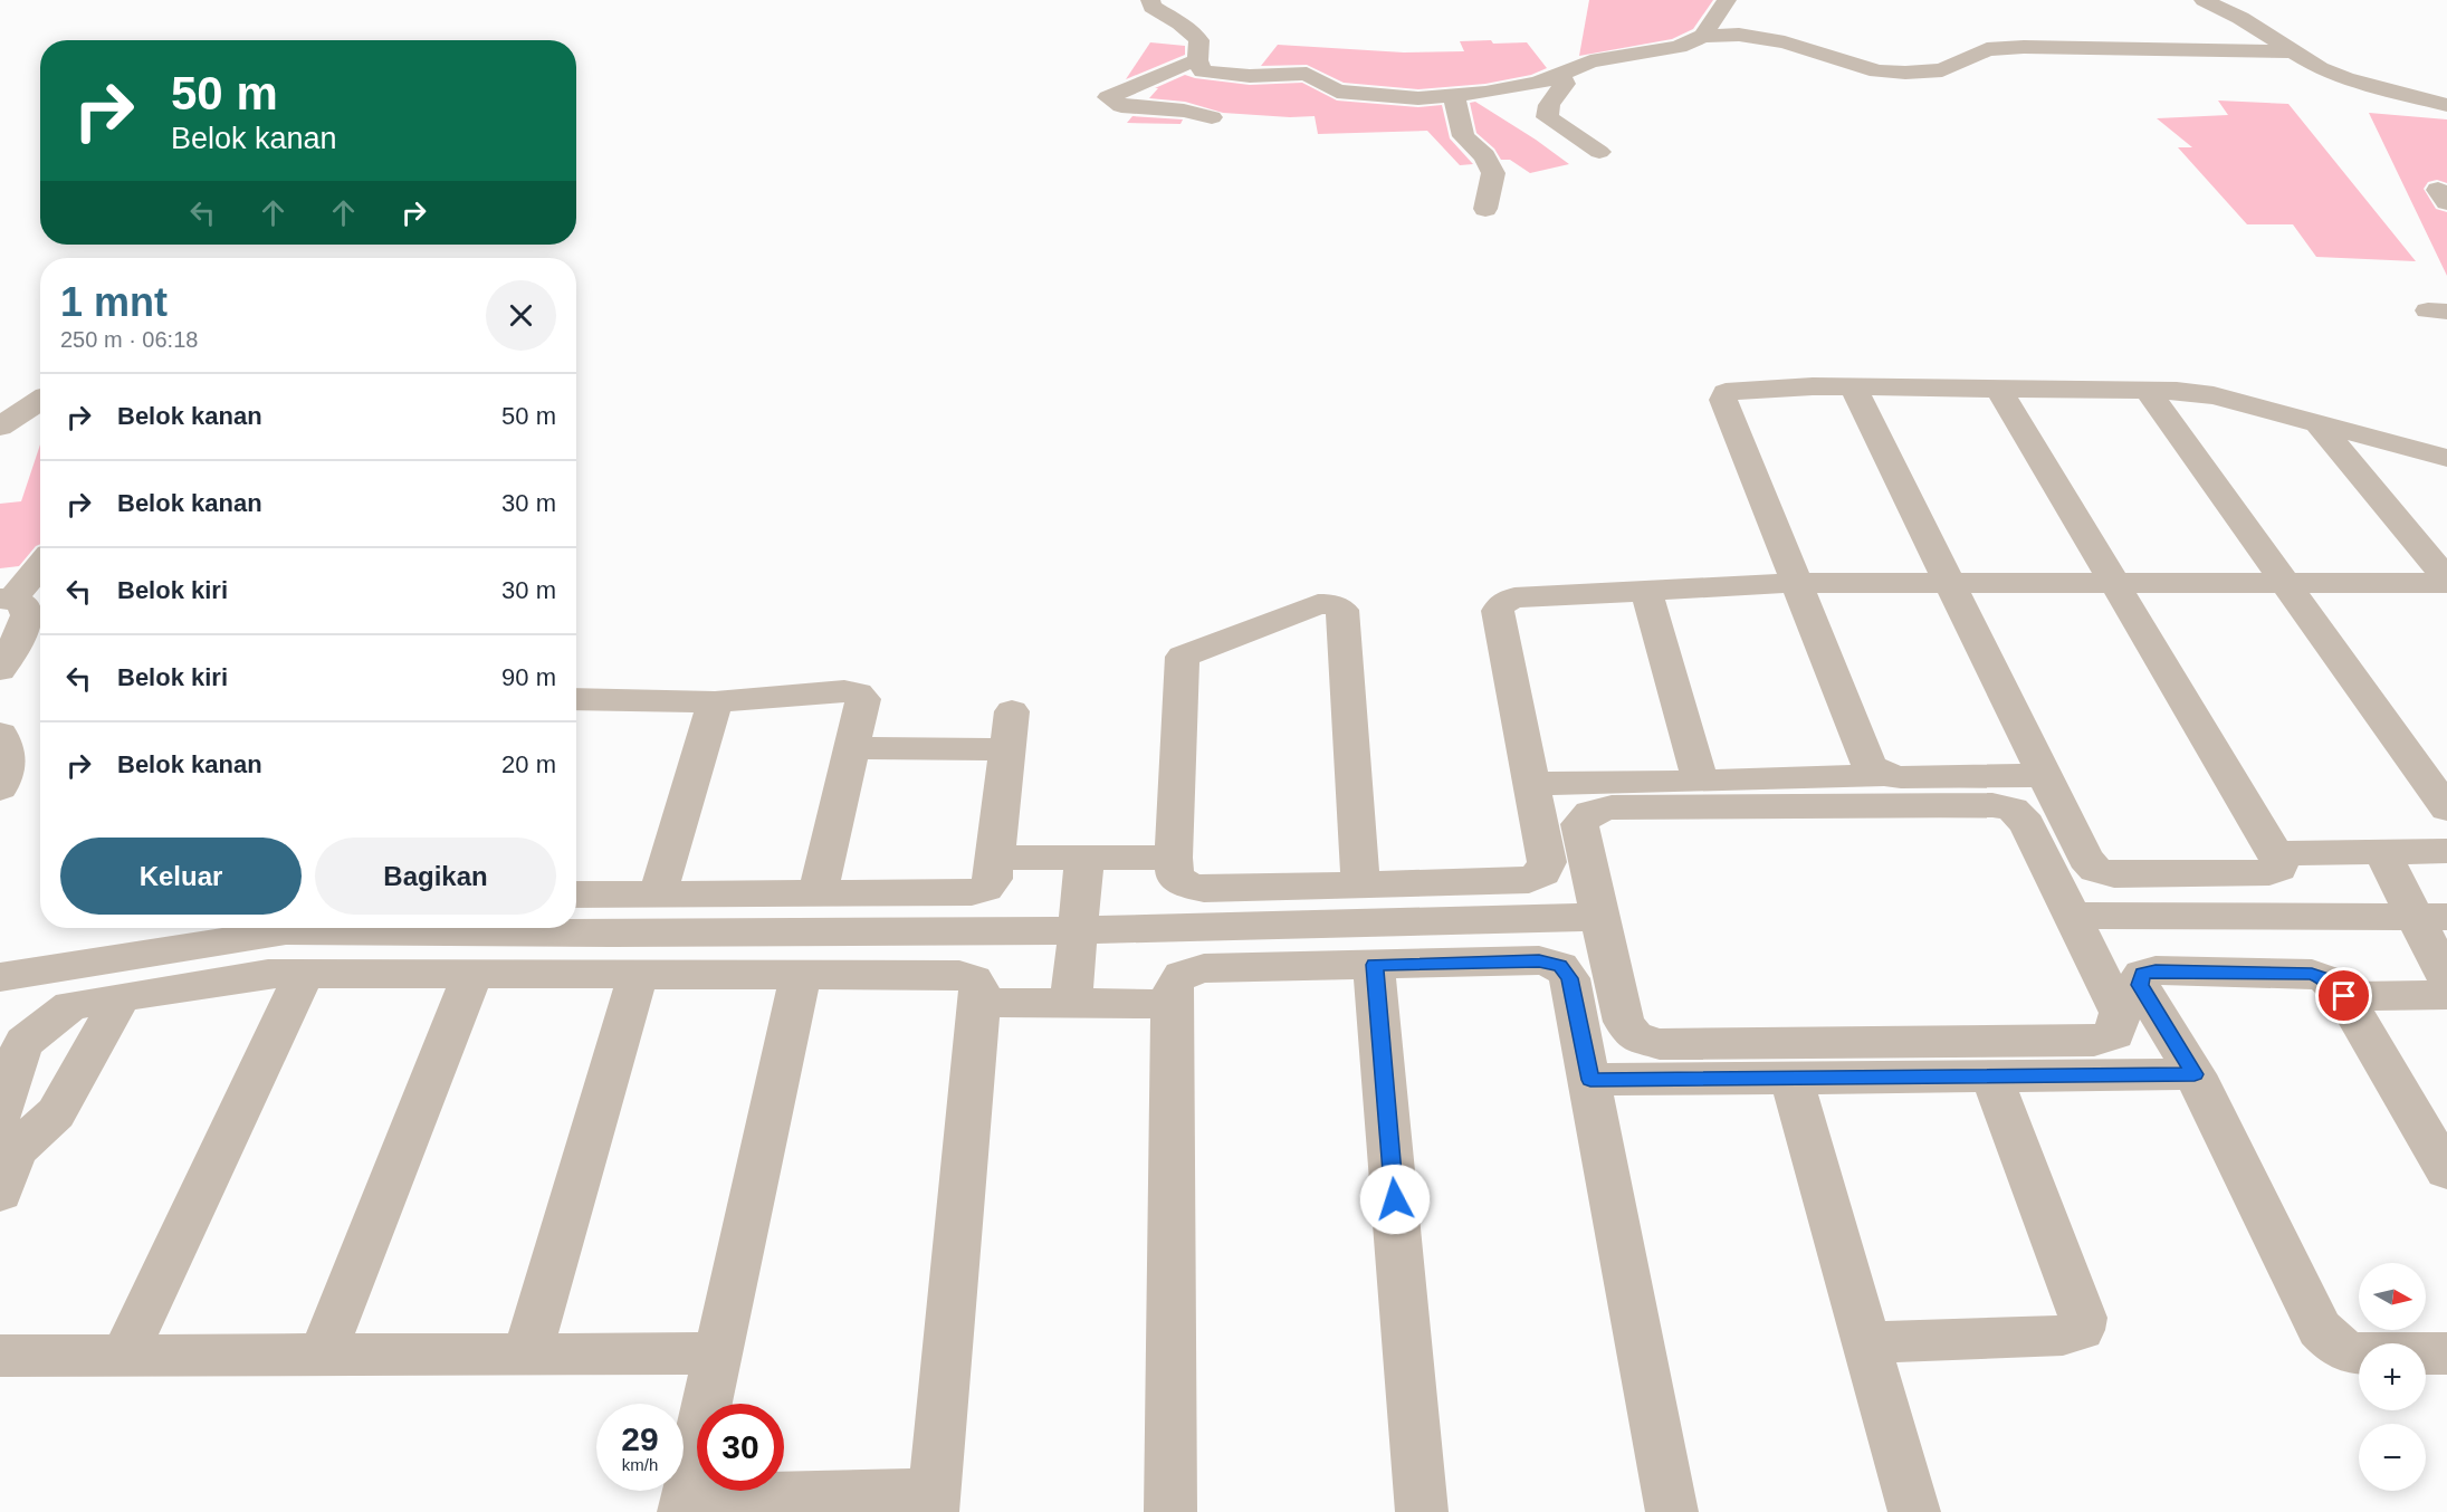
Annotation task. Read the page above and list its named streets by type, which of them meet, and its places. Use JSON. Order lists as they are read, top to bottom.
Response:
{
  "north": "right",
  "page": {
    "turn": ["50 m", "Belok kanan"],
    "heading": ["1 mnt", "250 m · 06:18"],
    "list": [
      {
        "name": "Belok kanan",
        "value": "50 m"
      },
      {
        "name": "Belok kanan",
        "value": "30 m"
      },
      {
        "name": "Belok kiri",
        "value": "30 m"
      },
      {
        "name": "Belok kiri",
        "value": "90 m"
      },
      {
        "name": "Belok kanan",
        "value": "20 m"
      }
    ],
    "buttons": ["Keluar", "Bagikan"],
    "map_buttons": ["+", "−"],
    "speed": "29 km/h",
    "limit": "30"
  }
}
